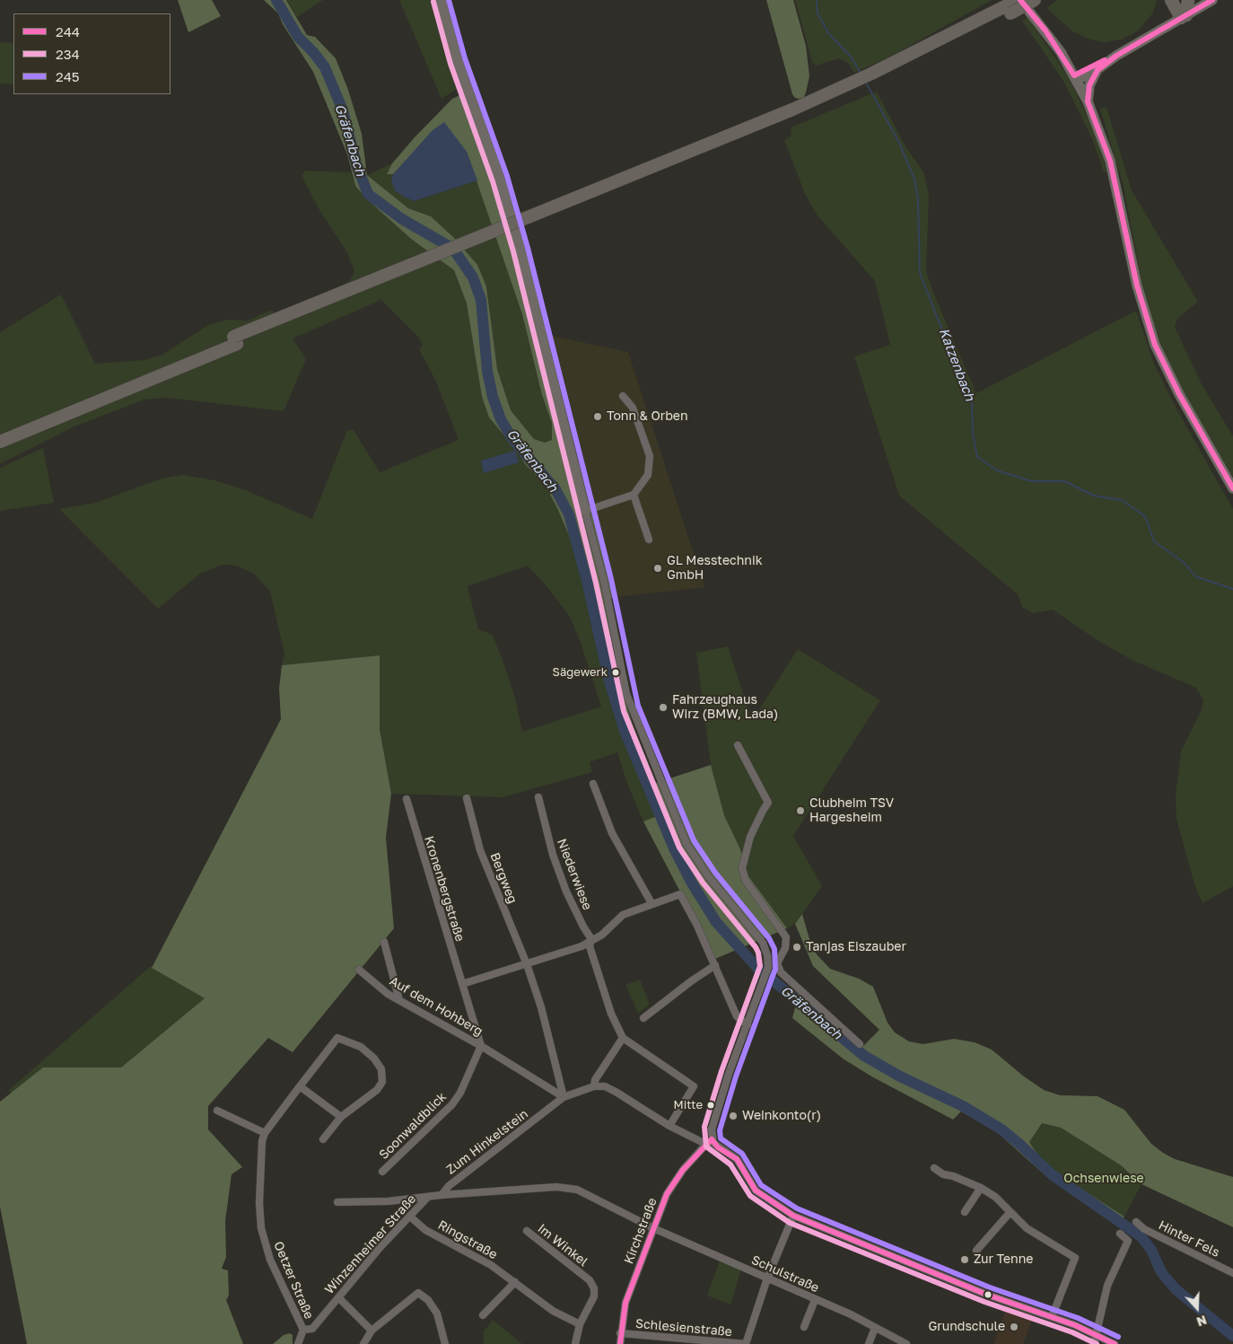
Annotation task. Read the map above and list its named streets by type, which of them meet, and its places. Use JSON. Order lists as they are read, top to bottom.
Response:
{
  "streets": {
    "street": [
      "Niederwiese",
      "Bergweg",
      "Kronenbergstraße",
      "Auf dem Hohberg",
      "Soonwaldblick",
      "Zum Hinkelstein",
      "Kirchstraße",
      "Hinter Fels",
      "Ringstraße",
      "Winzenheimer Straße",
      "Im Winkel",
      "Schulstraße",
      "Oetzer Straße",
      "Schlesienstraße"
    ]
  },
  "crossings": [
    ["Bergweg", "Zum Hinkelstein"],
    ["Kronenbergstraße", "Auf dem Hohberg"],
    ["Kronenbergstraße", "Soonwaldblick"],
    ["Auf dem Hohberg", "Soonwaldblick"],
    ["Zum Hinkelstein", "Schulstraße"],
    ["Kirchstraße", "Schulstraße"],
    ["Kirchstraße", "Schlesienstraße"],
    ["Ringstraße", "Winzenheimer Straße"],
    ["Ringstraße", "Im Winkel"],
    ["Winzenheimer Straße", "Oetzer Straße"]
  ],
  "water": ["Gräfenbach", "Katzenbach"],
  "parks": ["Ochsenwiese"],
  "places": [
    "Tonn & Orben",
    "GL Messtechnik GmbH",
    "Sägewerk",
    "Fahrzeughaus Wirz (BMW, Lada)",
    "Clubheim TSV Hargesheim",
    "Tanjas Eiszauber",
    "Mitte",
    "Weinkonto(r)",
    "Zur Tenne",
    "Grundschule"
  ],
  "lines": ["transit line 244", "transit line 245", "transit line 234"],
  "legend": ["244", "234", "245"],
  "north": "bottom"
}
